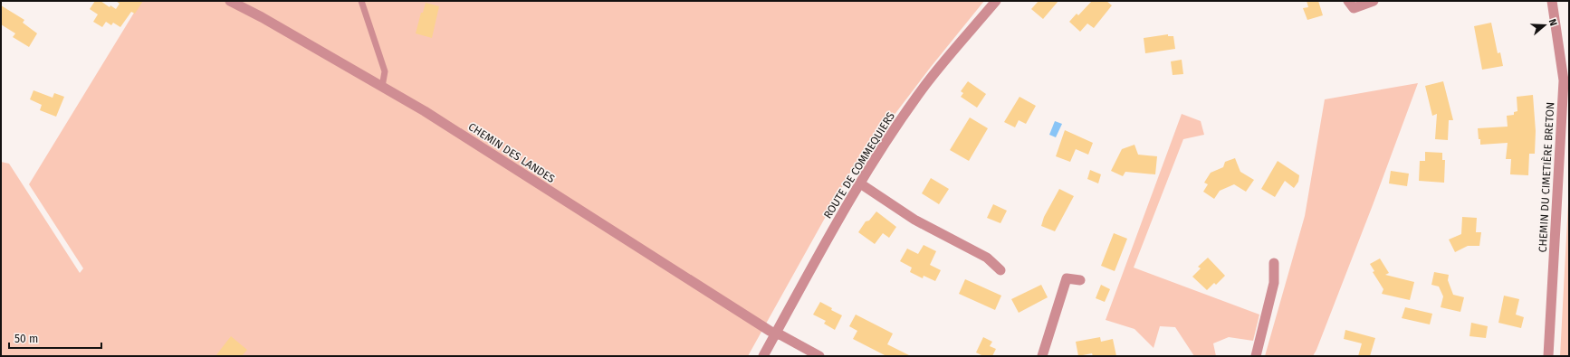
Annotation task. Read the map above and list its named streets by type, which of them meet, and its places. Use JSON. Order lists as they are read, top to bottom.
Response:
{
  "streets": {
    "street": ["CHEMIN DES LANDES", "ROUTE DE COMMEQUIERS", "CHEMIN DU CIMETIÈRE BRETON"]
  },
  "crossings": [
    ["CHEMIN DES LANDES", "ROUTE DE COMMEQUIERS"]
  ],
  "scale_bar": "50 m",
  "north": "right"
}
